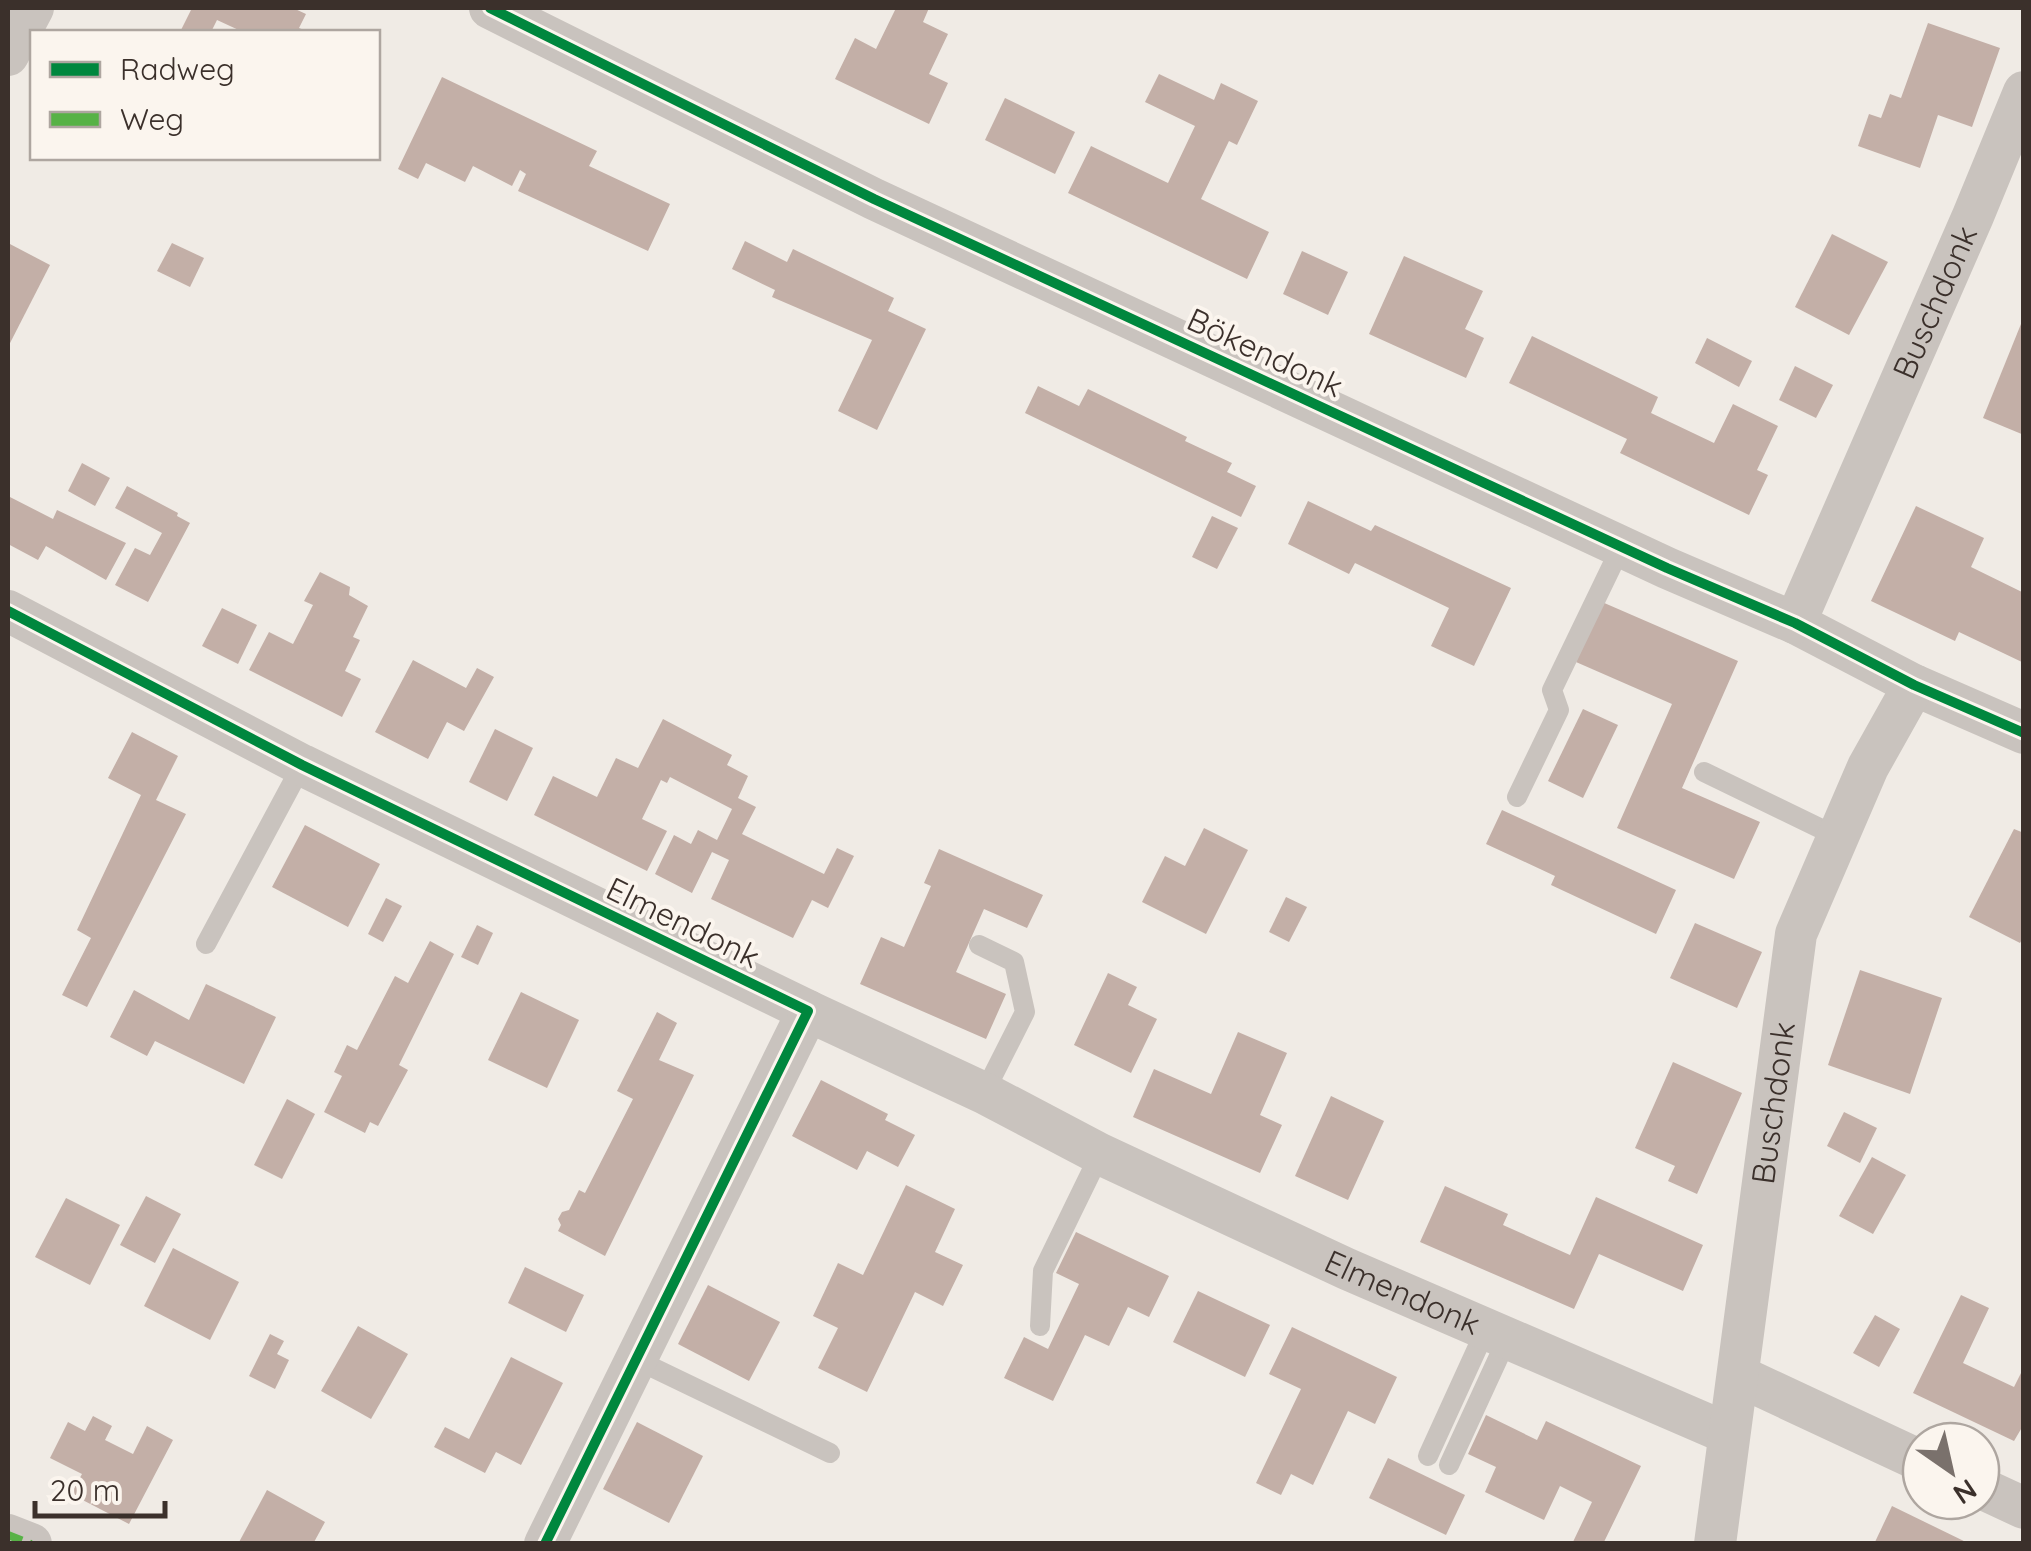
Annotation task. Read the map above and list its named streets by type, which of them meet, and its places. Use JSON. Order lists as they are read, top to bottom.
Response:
{
  "streets": {
    "street": ["Buschdonk", "Bökendonk", "Elmendonk"]
  },
  "crossings": [
    ["Buschdonk", "Bökendonk"],
    ["Buschdonk", "Elmendonk"]
  ],
  "legend": ["Radweg", "Weg"],
  "scale_bar": "20 m",
  "north": "bottom right"
}
